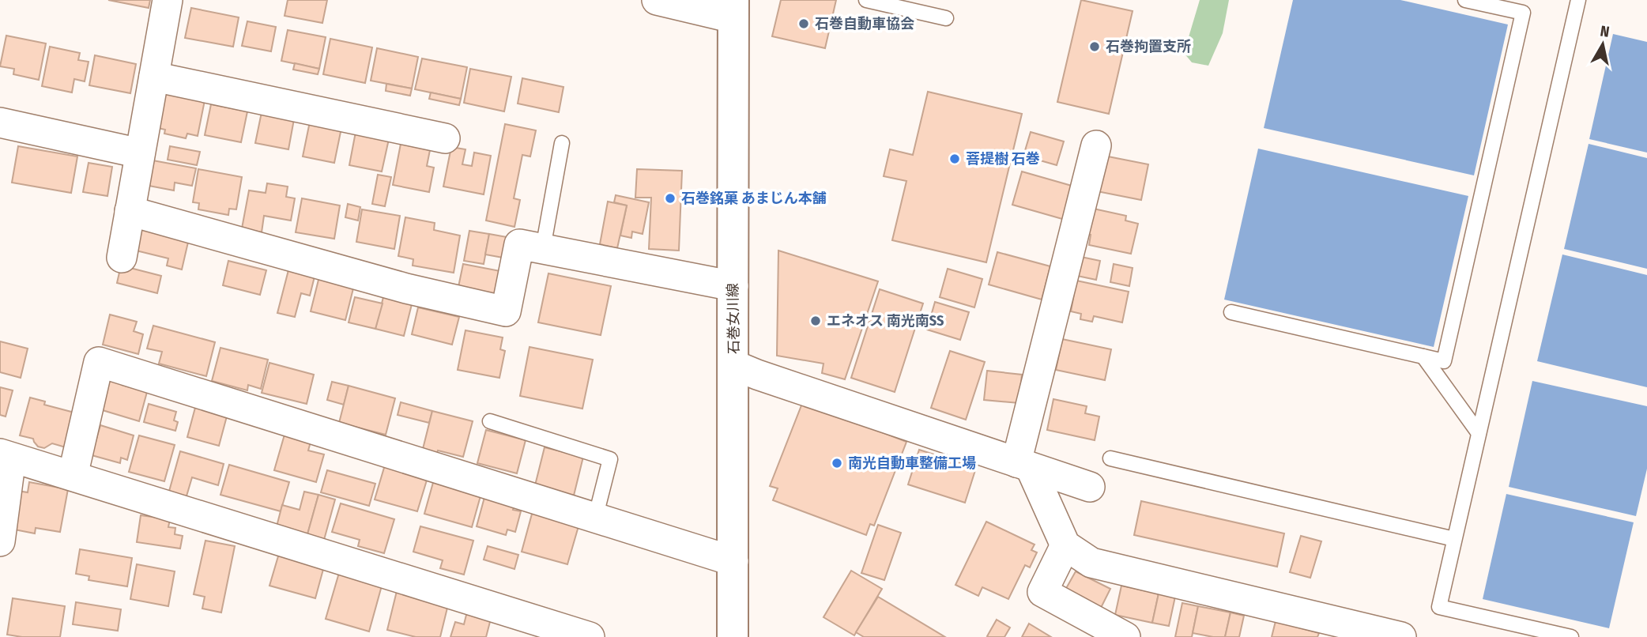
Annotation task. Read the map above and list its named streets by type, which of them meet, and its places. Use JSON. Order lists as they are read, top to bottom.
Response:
{
  "streets": {
    "main road": ["石巻女川線"]
  },
  "places": [
    "石巻自動車協会",
    "石巻拘置支所",
    "菩提樹 石巻",
    "石巻銘菓 あまじん本舗",
    "エネオス 南光南SS",
    "南光自動車整備工場"
  ],
  "north": "top"
}
